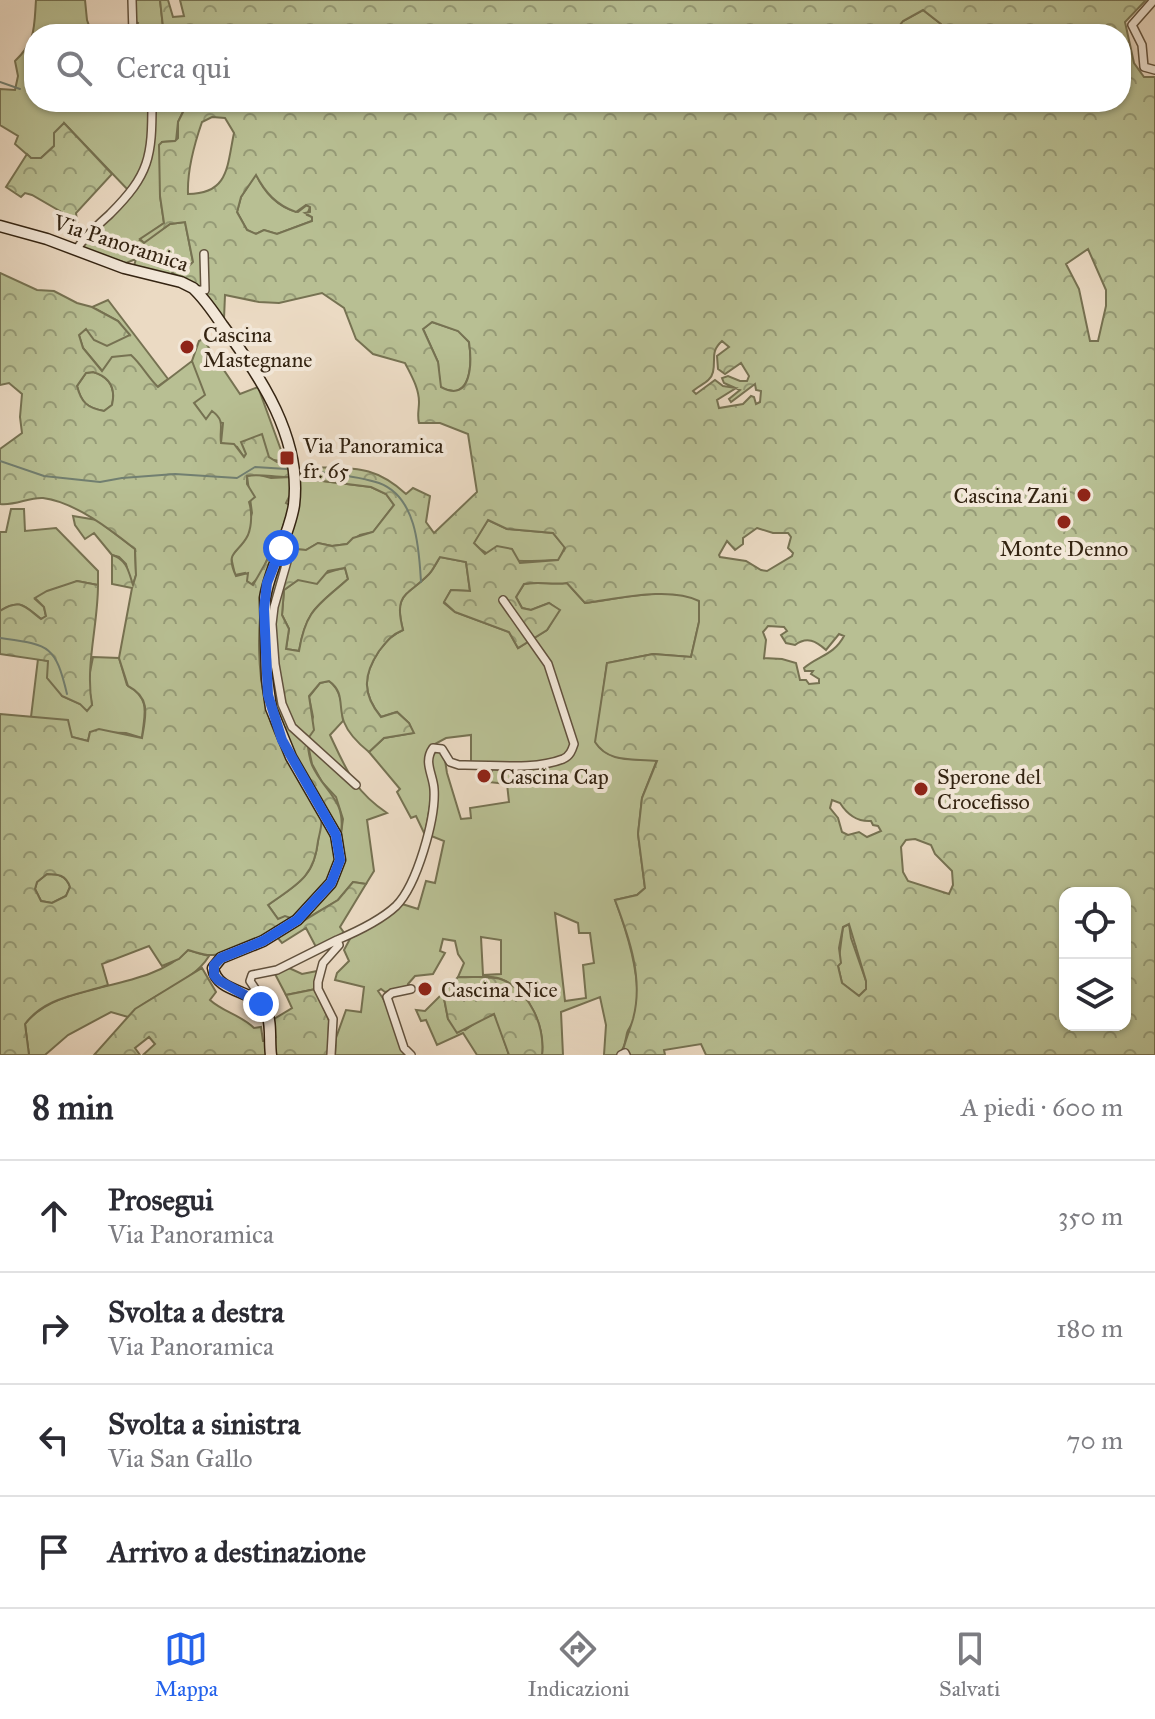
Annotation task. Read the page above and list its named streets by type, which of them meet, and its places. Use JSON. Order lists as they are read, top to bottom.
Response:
{
  "streets": {
    "street": ["Via Panoramica"]
  },
  "places": {
    "other": [
      "Cascina Mastegnane",
      "Cascina Zani",
      "Monte Denno",
      "Cascina Cap",
      "Sperone del Crocefisso",
      "Cascina Nice"
    ],
    "transit": ["Via Panoramica fr. 65"]
  },
  "page": {
    "search": "Cerca qui",
    "heading": ["8 min", "A piedi · 600 m"],
    "list": [
      ["Prosegui", "Via Panoramica", "350 m"],
      ["Svolta a destra", "Via Panoramica", "180 m"],
      ["Svolta a sinistra", "Via San Gallo", "70 m"],
      "Arrivo a destinazione"
    ],
    "nav": ["Mappa", "Indicazioni", "Salvati"]
  }
}
